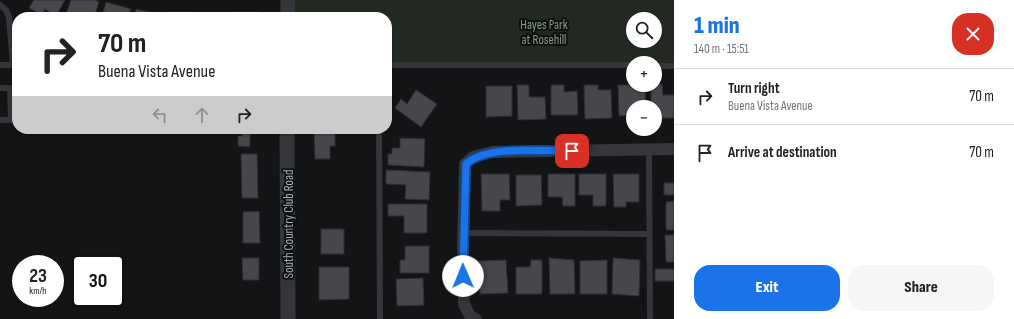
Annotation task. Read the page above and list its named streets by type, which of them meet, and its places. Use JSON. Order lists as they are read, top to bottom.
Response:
{
  "streets": {
    "street": ["South Country Club Road"]
  },
  "parks": ["Hayes Park at Rosehill"],
  "page": {
    "heading": ["1 min", "140 m · 15:51"],
    "map_buttons": ["+", "−"],
    "turn": ["70 m", "Buena Vista Avenue"],
    "list": [
      {
        "name": "Turn right",
        "note": "Buena Vista Avenue",
        "value": "70 m"
      },
      {
        "name": "Arrive at destination",
        "value": "70 m"
      }
    ],
    "speed": "23 km/h",
    "limit": "30",
    "buttons": ["Exit", "Share"]
  }
}
